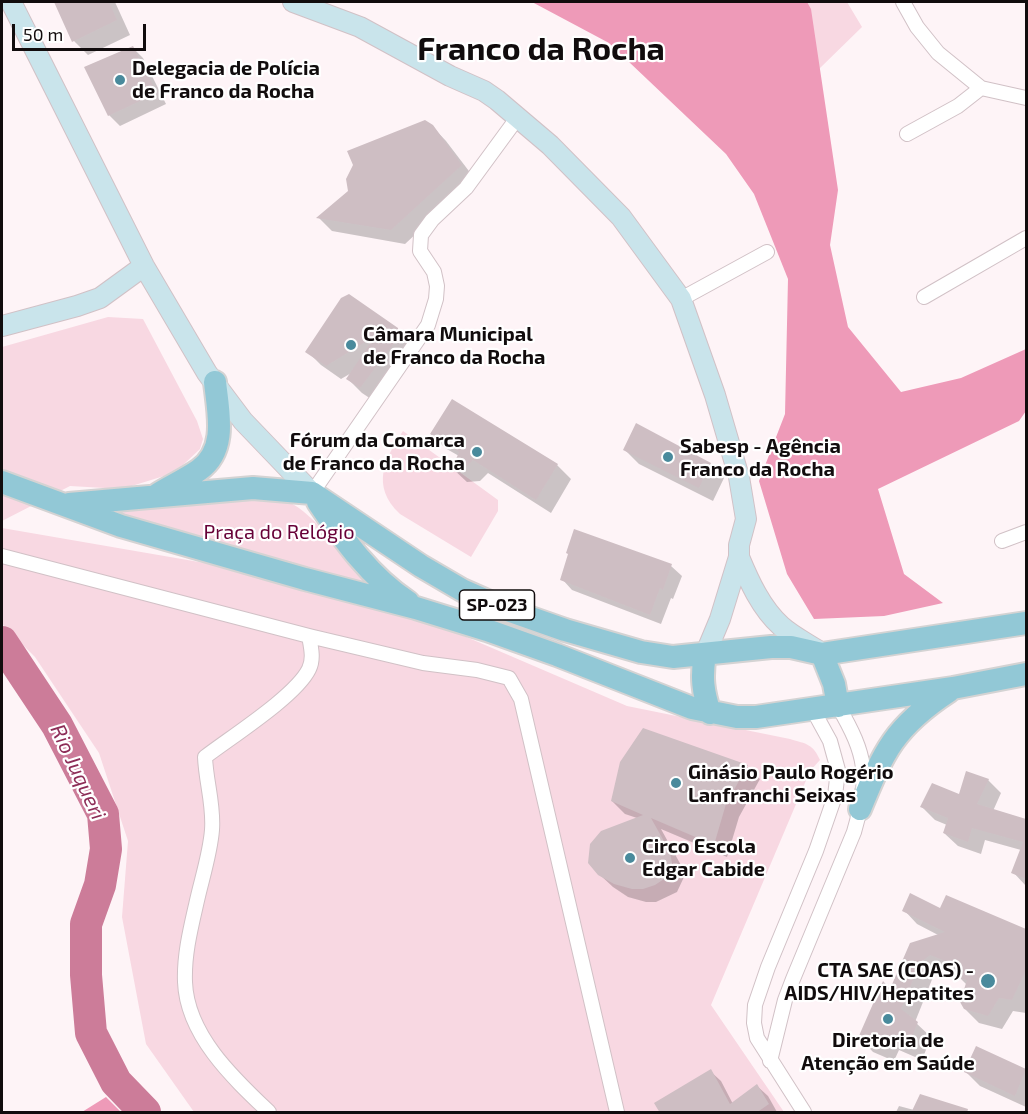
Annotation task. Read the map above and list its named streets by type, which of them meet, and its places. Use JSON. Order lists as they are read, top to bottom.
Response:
{
  "streets": {
    "main road": ["SP-023"]
  },
  "districts": ["Franco da Rocha"],
  "water": ["Rio Juqueri"],
  "parks": ["Praça do Relógio"],
  "places": [
    "Delegacia de Polícia de Franco da Rocha",
    "Câmara Municipal de Franco da Rocha",
    "Fórum da Comarca de Franco da Rocha",
    "Sabesp - Agência Franco da Rocha",
    "Ginásio Paulo Rogério Lanfranchi Seixas",
    "Circo Escola Edgar Cabide",
    "CTA SAE (COAS) - AIDS/HIV/Hepatites",
    "Diretoria de Atenção em Saúde"
  ],
  "scale_bar": "50 m"
}
